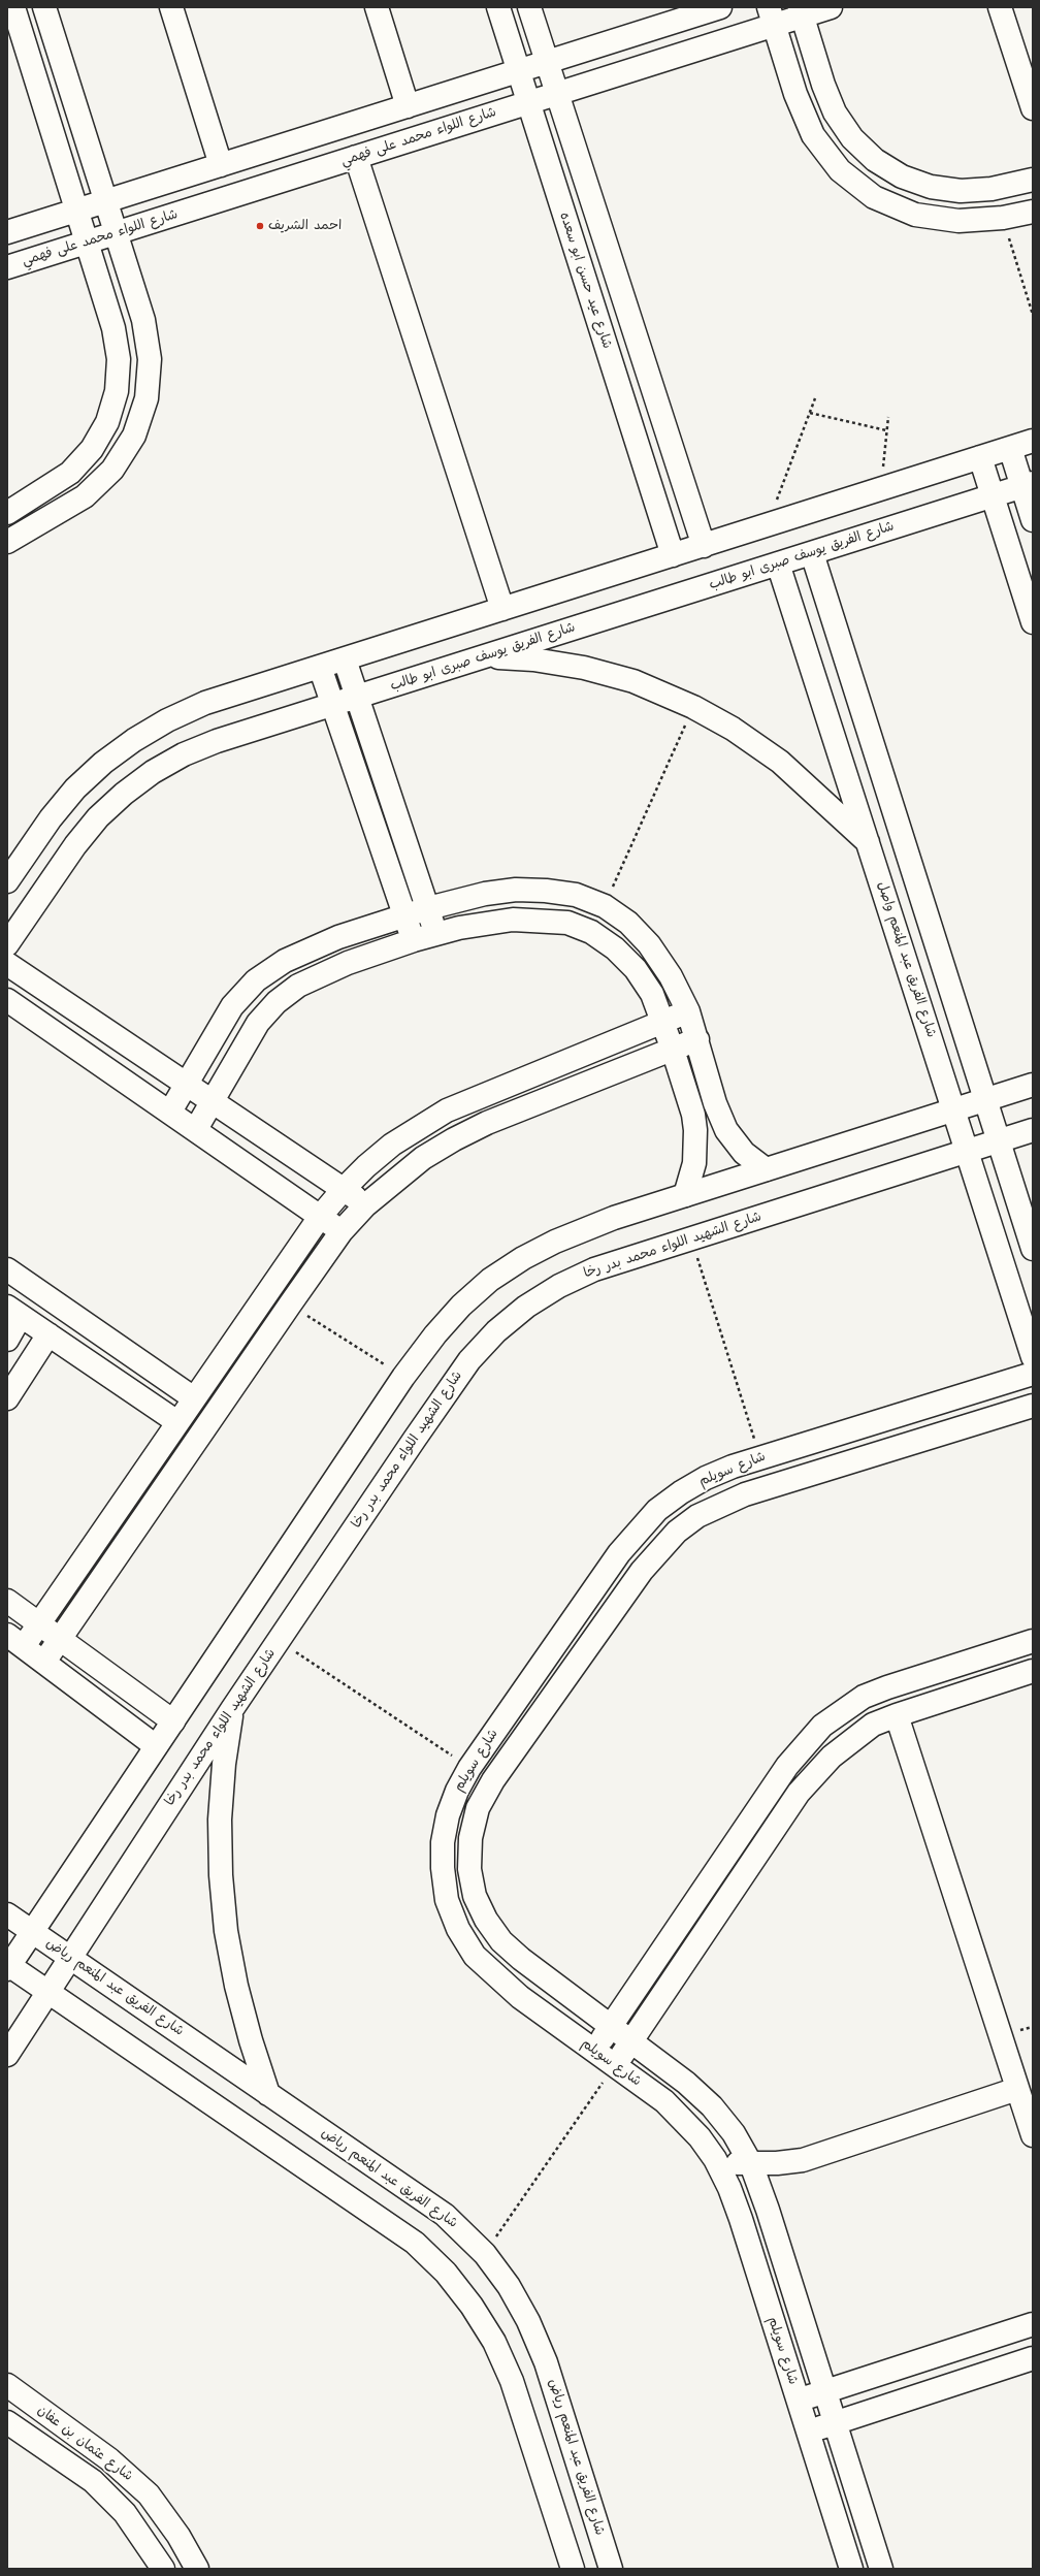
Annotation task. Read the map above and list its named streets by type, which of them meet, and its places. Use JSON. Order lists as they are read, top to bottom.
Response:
{
  "streets": {
    "street": [
      "شارع اللواء محمد على فهمي",
      "شارع عيد حسن ابو سعده",
      "شارع الفريق يوسف صبرى ابو طالب",
      "شارع الفريق عبد المنعم واصل",
      "شارع الشهيد اللواء محمد بدر رخا",
      "شارع سويلم",
      "شارع الفريق عبد المنعم رياض",
      "شارع عثمان بن عفان"
    ]
  },
  "crossings": [
    ["شارع اللواء محمد على فهمي", "شارع عيد حسن ابو سعده"],
    ["شارع الفريق يوسف صبرى ابو طالب", "شارع الفريق عبد المنعم واصل"],
    ["شارع الفريق عبد المنعم واصل", "شارع الشهيد اللواء محمد بدر رخا"],
    ["شارع الشهيد اللواء محمد بدر رخا", "شارع الفريق عبد المنعم رياض"]
  ],
  "places": ["احمد الشريف"]
}
